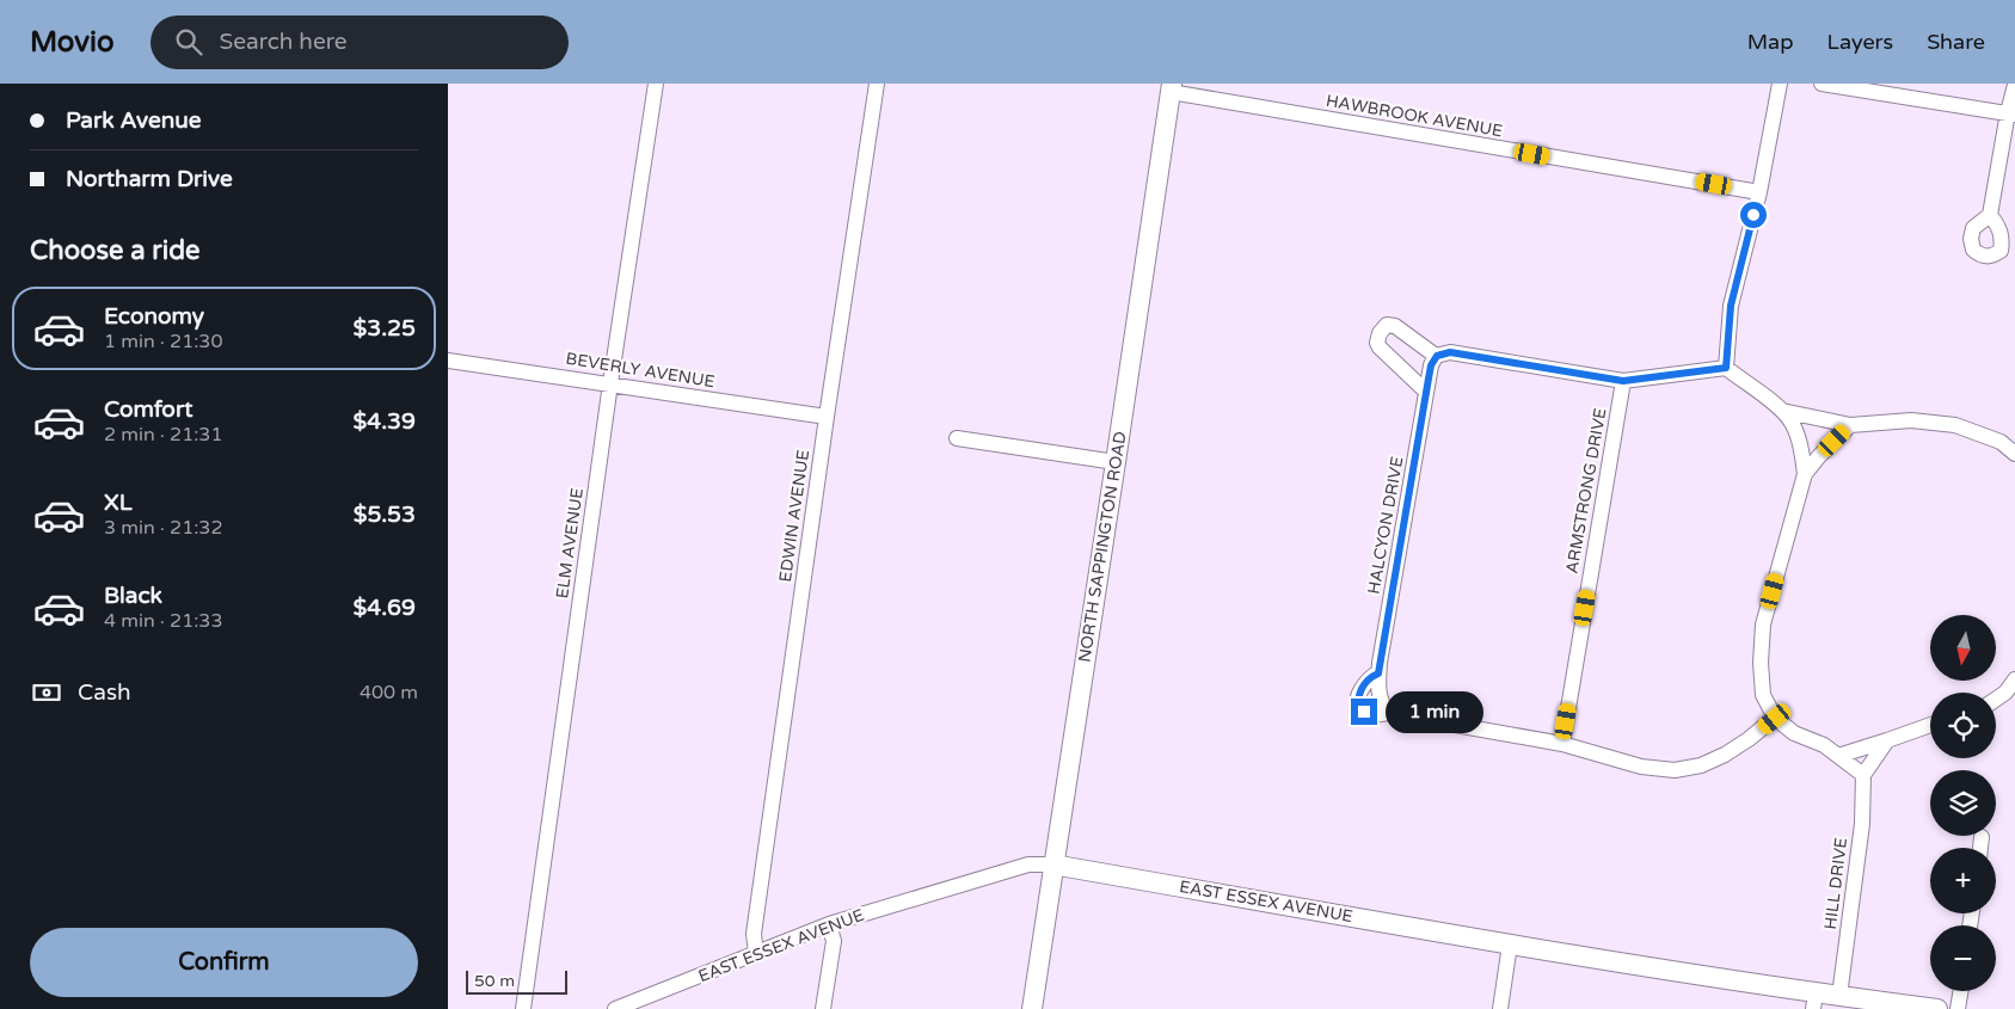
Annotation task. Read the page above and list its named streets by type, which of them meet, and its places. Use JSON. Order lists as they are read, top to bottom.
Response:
{
  "streets": {
    "street": [
      "HAWBROOK AVENUE",
      "BEVERLY AVENUE",
      "ARMSTRONG DRIVE",
      "EDWIN AVENUE",
      "HALCYON DRIVE",
      "ELM AVENUE",
      "NORTH SAPPINGTON ROAD",
      "HILL DRIVE",
      "EAST ESSEX AVENUE"
    ]
  },
  "crossings": [
    ["HAWBROOK AVENUE", "NORTH SAPPINGTON ROAD"],
    ["BEVERLY AVENUE", "EDWIN AVENUE"],
    ["BEVERLY AVENUE", "ELM AVENUE"],
    ["EDWIN AVENUE", "EAST ESSEX AVENUE"],
    ["NORTH SAPPINGTON ROAD", "EAST ESSEX AVENUE"],
    ["HILL DRIVE", "EAST ESSEX AVENUE"]
  ],
  "scale_bar": "50 m",
  "north": "bottom",
  "page": {
    "header": "Movio",
    "search": "Search here",
    "nav": ["Map", "Layers", "Share"],
    "banner": ["Park Avenue", "Northarm Drive"],
    "heading": "Choose a ride",
    "list": [
      {
        "name": "Economy",
        "note": "1 min · 21:30",
        "value": "$3.25"
      },
      {
        "name": "Comfort",
        "note": "2 min · 21:31",
        "value": "$4.39"
      },
      {
        "name": "XL",
        "note": "3 min · 21:32",
        "value": "$5.53"
      },
      {
        "name": "Black",
        "note": "4 min · 21:33",
        "value": "$4.69"
      }
    ],
    "map_buttons": ["+", "−"],
    "pay": ["Cash", "400 m"],
    "bubble": "1 min",
    "buttons": "Confirm",
    "scale": "50 m"
  }
}
